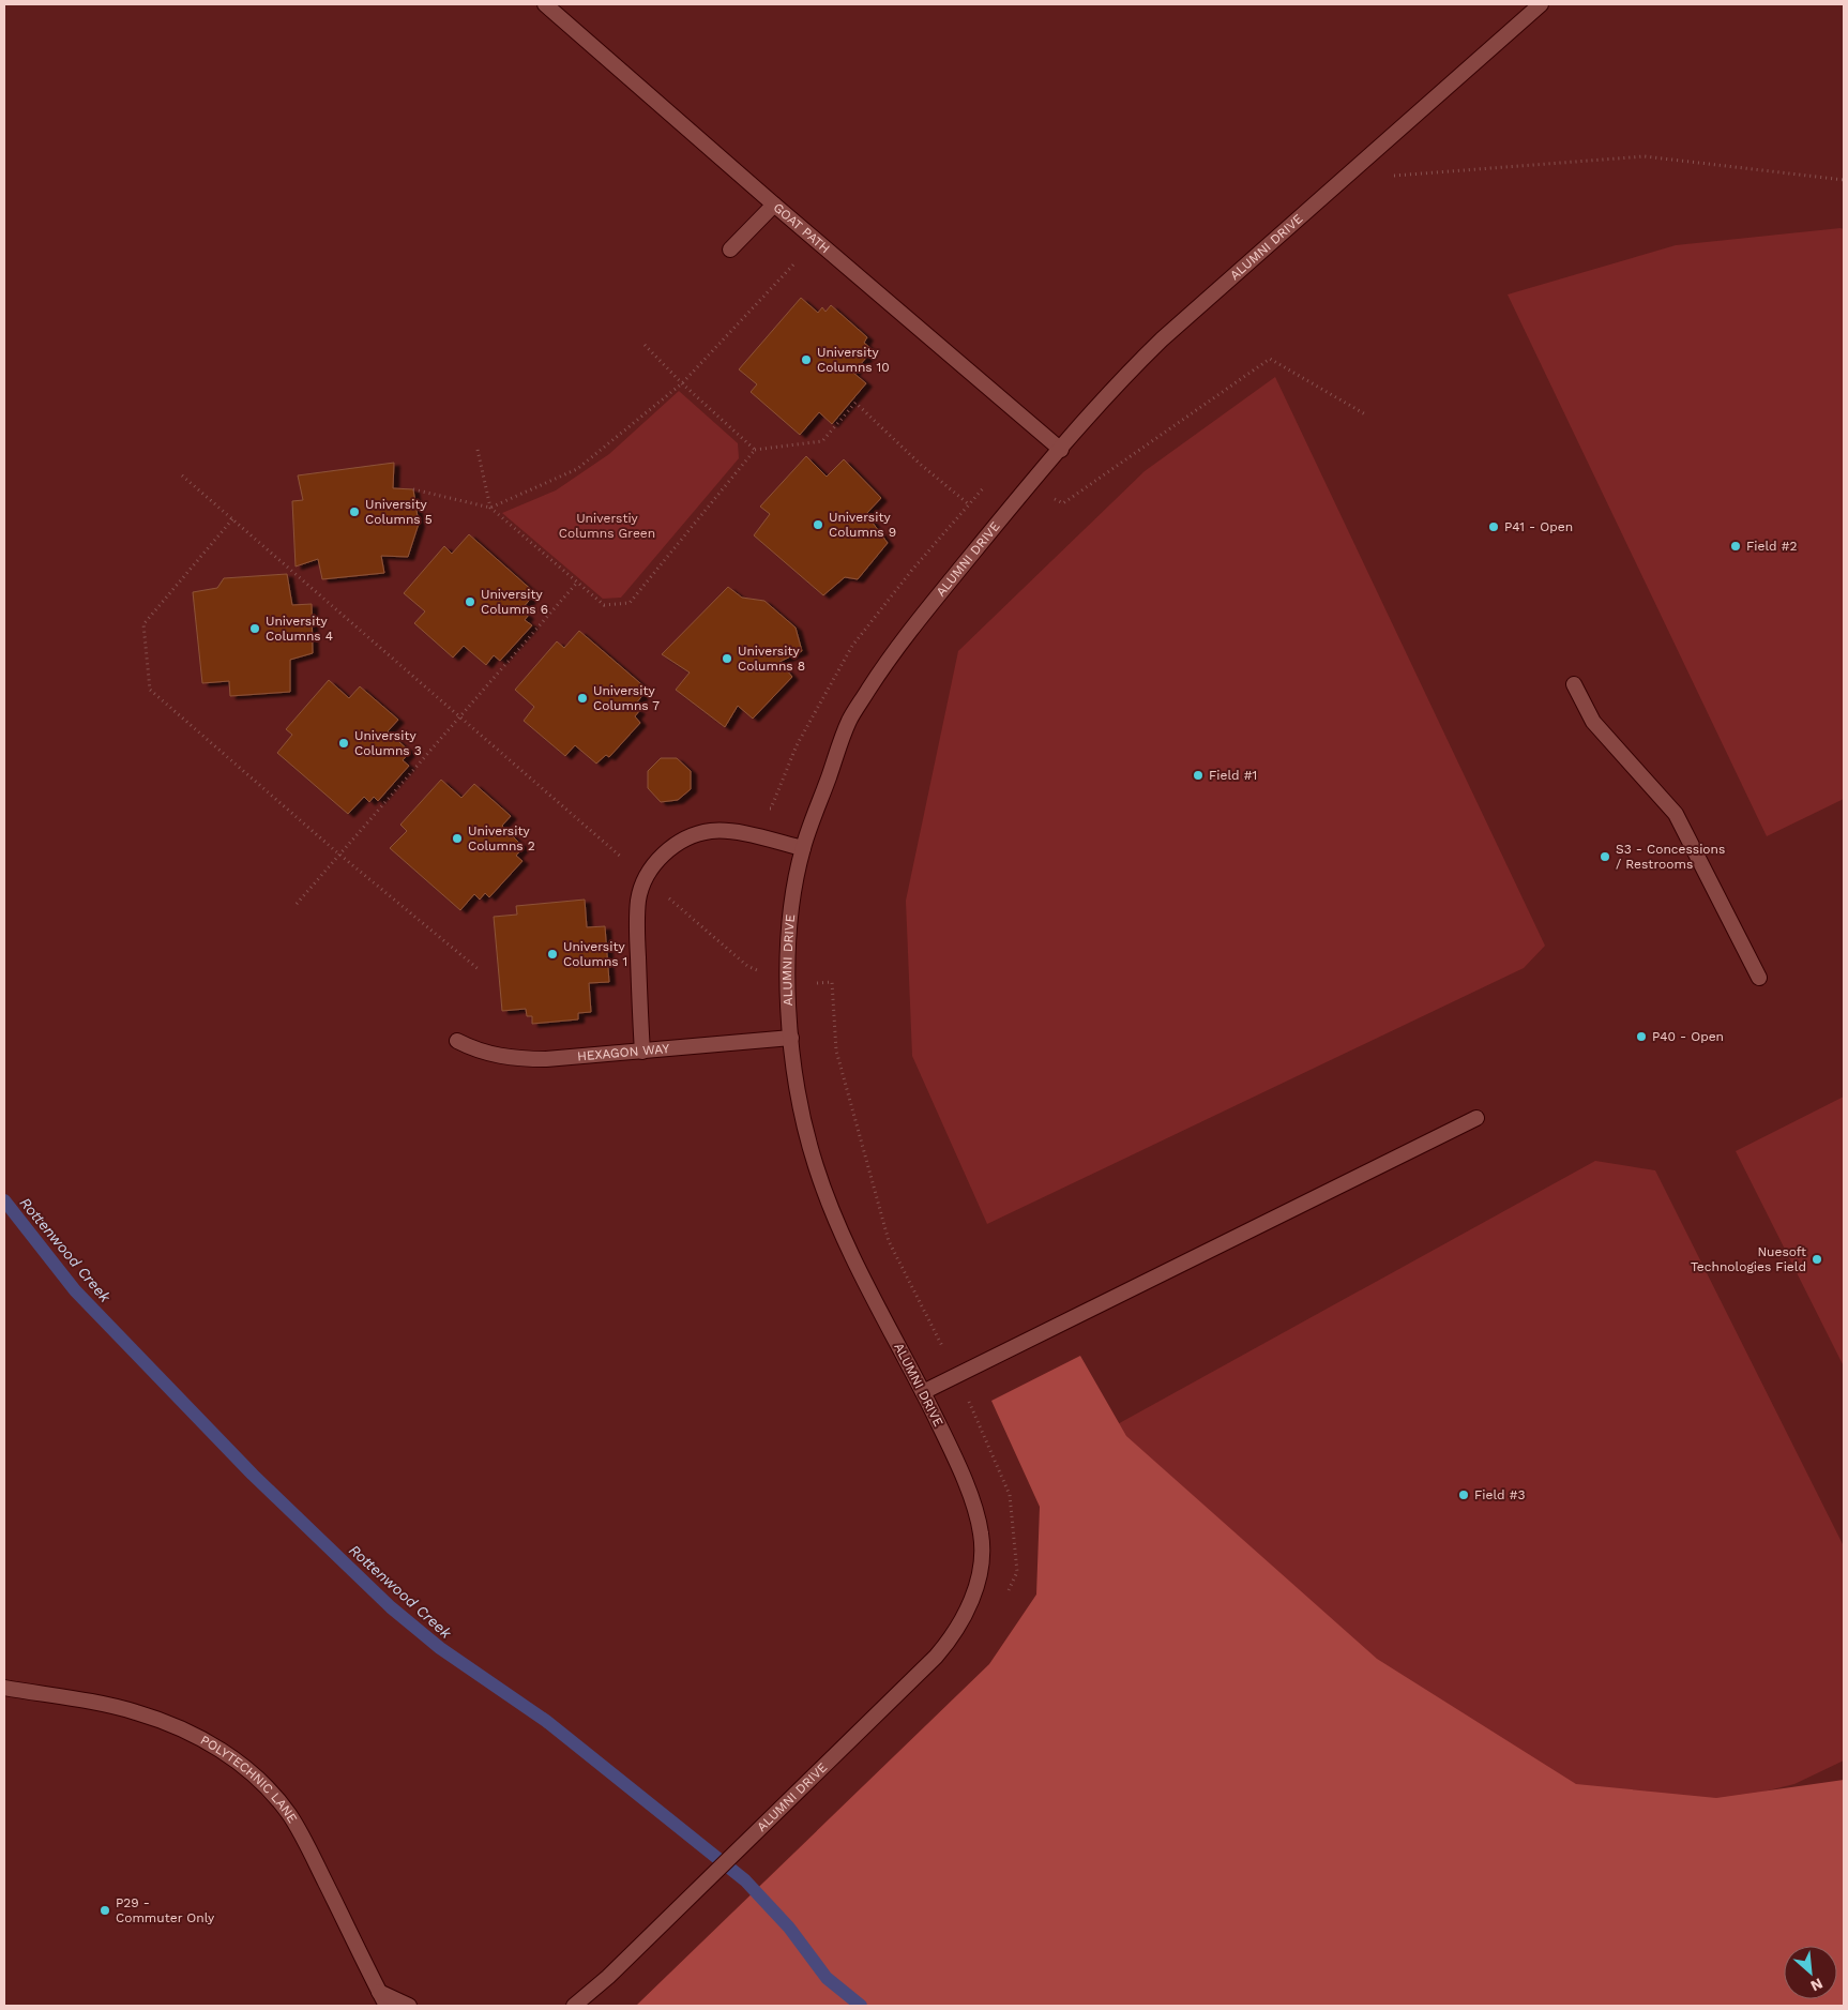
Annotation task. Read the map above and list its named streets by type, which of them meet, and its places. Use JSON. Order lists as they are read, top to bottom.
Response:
{
  "streets": {
    "street": [
      "GOAT PATH",
      "ALUMNI DRIVE",
      "HEXAGON WAY",
      "POLYTECHNIC LANE"
    ]
  },
  "crossings": [
    ["GOAT PATH", "ALUMNI DRIVE"],
    ["ALUMNI DRIVE", "HEXAGON WAY"]
  ],
  "water": ["Rottenwood Creek"],
  "parks": ["Universtiy Columns Green"],
  "places": [
    "University Columns 10",
    "University Columns 5",
    "University Columns 9",
    "P41 - Open",
    "Field #2",
    "University Columns 6",
    "University Columns 4",
    "University Columns 8",
    "University Columns 7",
    "University Columns 3",
    "Field #1",
    "University Columns 2",
    "S3 - Concessions / Restrooms",
    "University Columns 1",
    "P40 - Open",
    "Nuesoft Technologies Field",
    "Field #3",
    "P29 - Commuter Only"
  ],
  "north": "bottom right"
}
